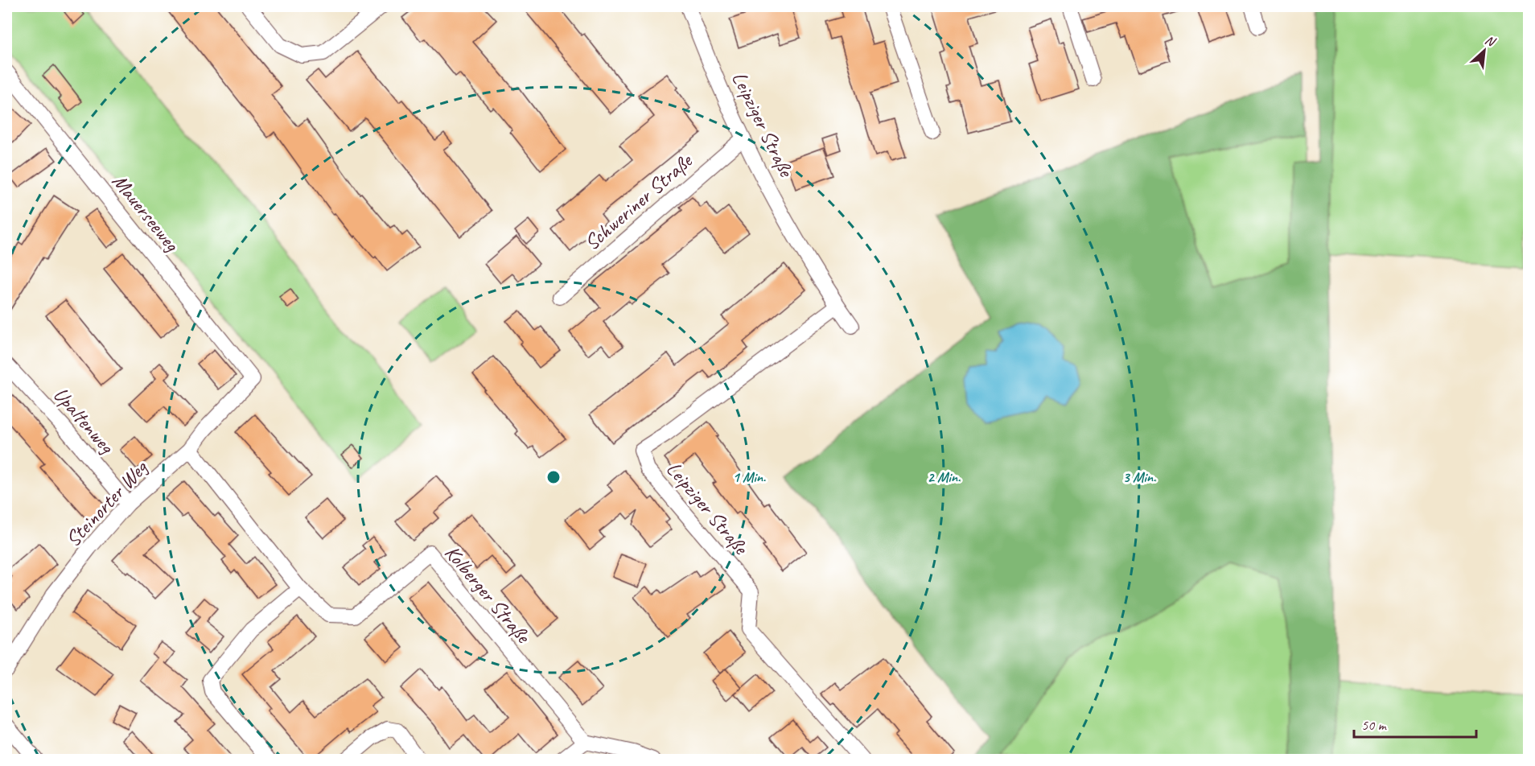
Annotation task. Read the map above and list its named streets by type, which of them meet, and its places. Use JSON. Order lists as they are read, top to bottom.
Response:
{
  "streets": {
    "street": [
      "Leipziger Straße",
      "Schweriner Straße",
      "Mauerseeweg",
      "Upaltenweg",
      "Steinorter Weg",
      "Kolberger Straße"
    ]
  },
  "crossings": [
    ["Leipziger Straße", "Schweriner Straße"],
    ["Mauerseeweg", "Steinorter Weg"],
    ["Upaltenweg", "Steinorter Weg"],
    ["Steinorter Weg", "Kolberger Straße"]
  ],
  "scale_bar": "50 m",
  "north": "top right",
  "rings": ["1 Min.", "2 Min.", "3 Min."]
}
